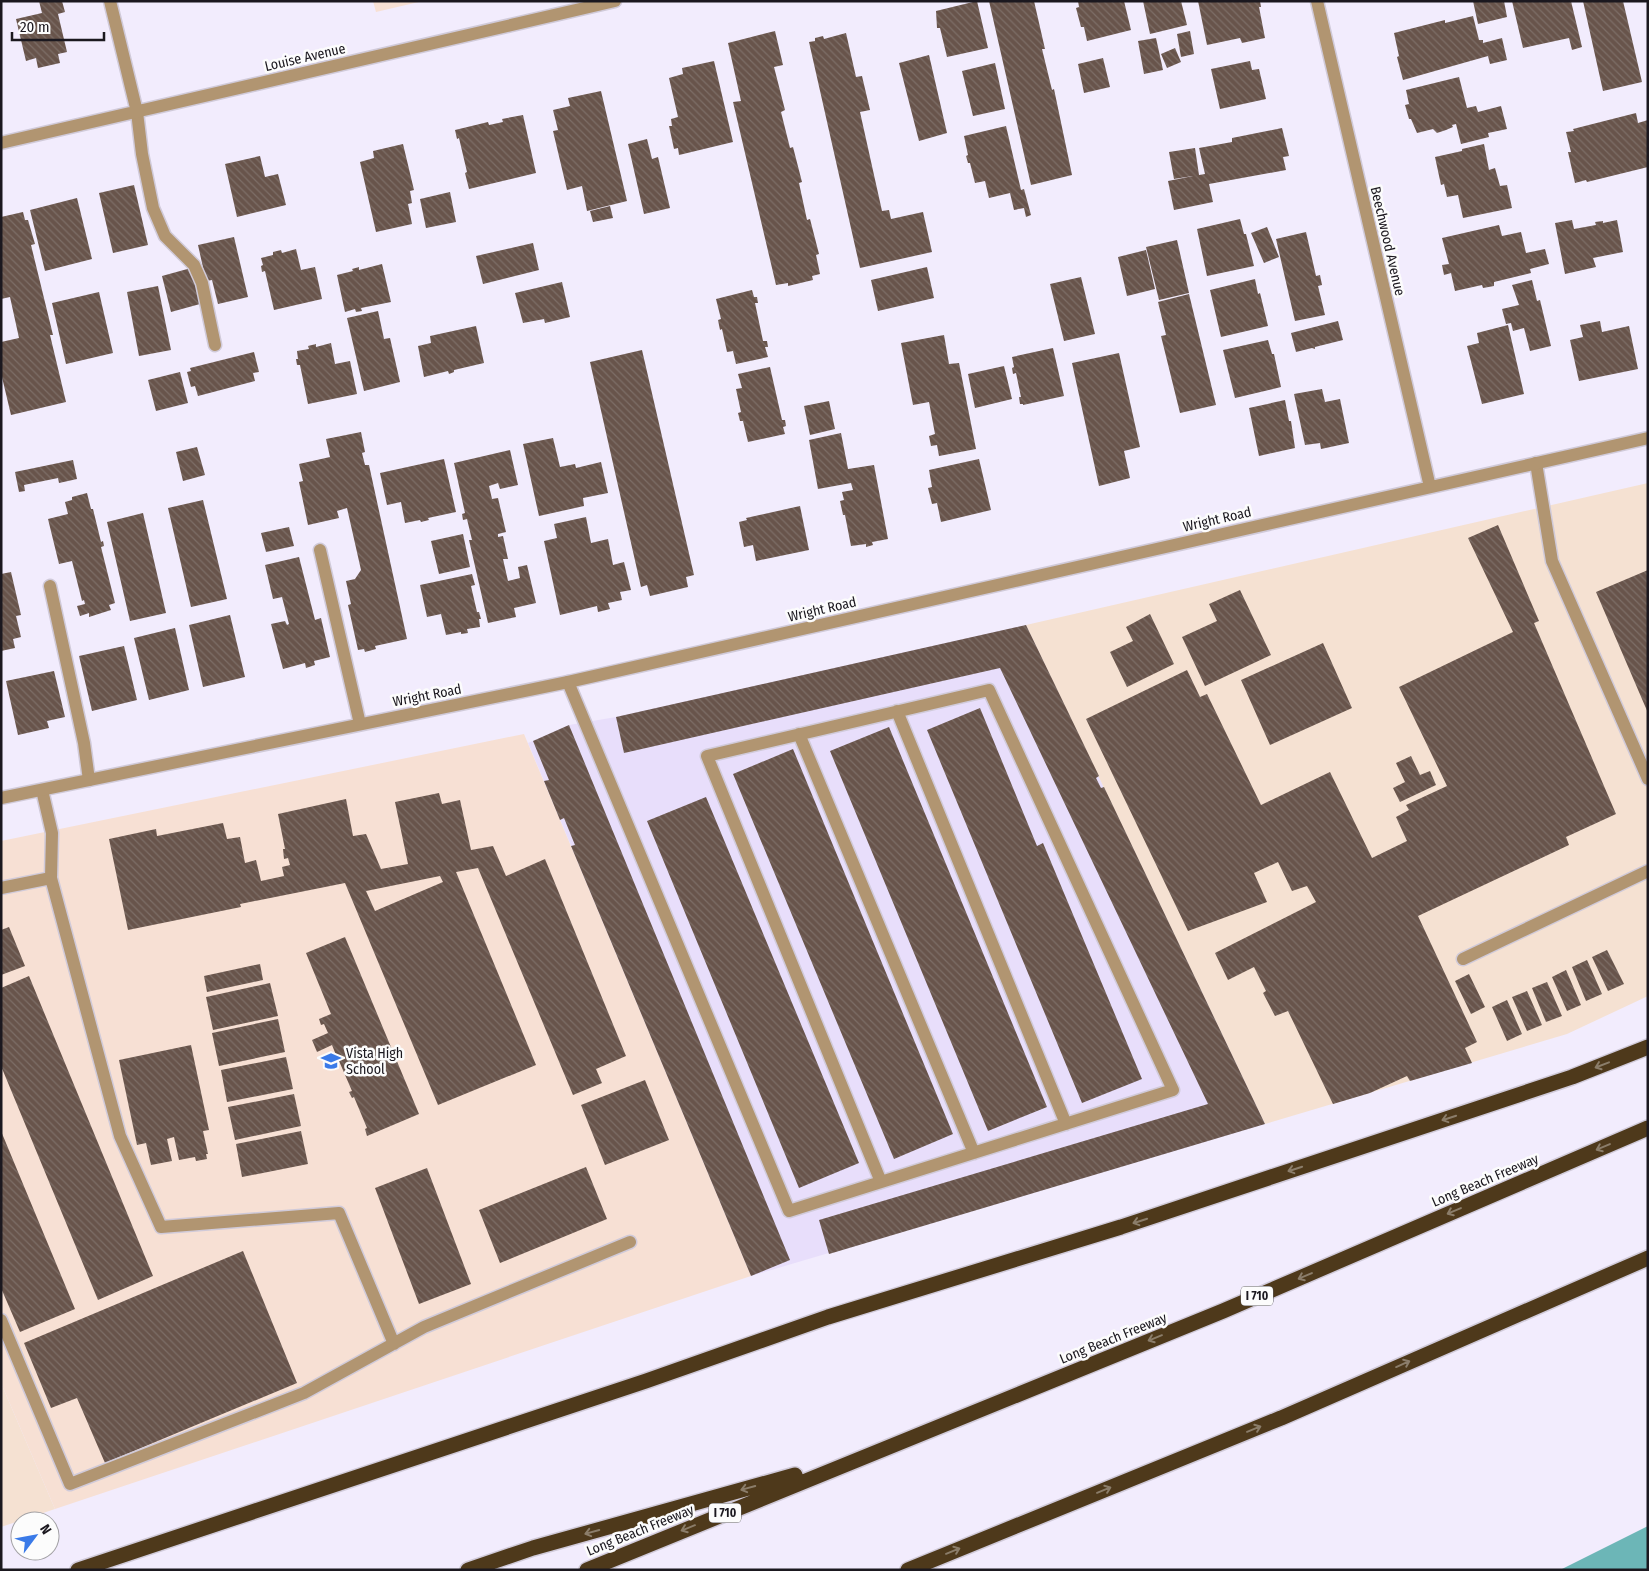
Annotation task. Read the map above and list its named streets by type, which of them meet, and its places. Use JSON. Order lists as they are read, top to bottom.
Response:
{
  "streets": {
    "highway": ["Long Beach Freeway", "I 710"],
    "street": ["Louise Avenue", "Beechwood Avenue", "Wright Road"]
  },
  "crossings": [
    ["Beechwood Avenue", "Wright Road"]
  ],
  "places": {
    "school or university": ["Vista High School"]
  },
  "scale_bar": "20 m",
  "north": "top right"
}
